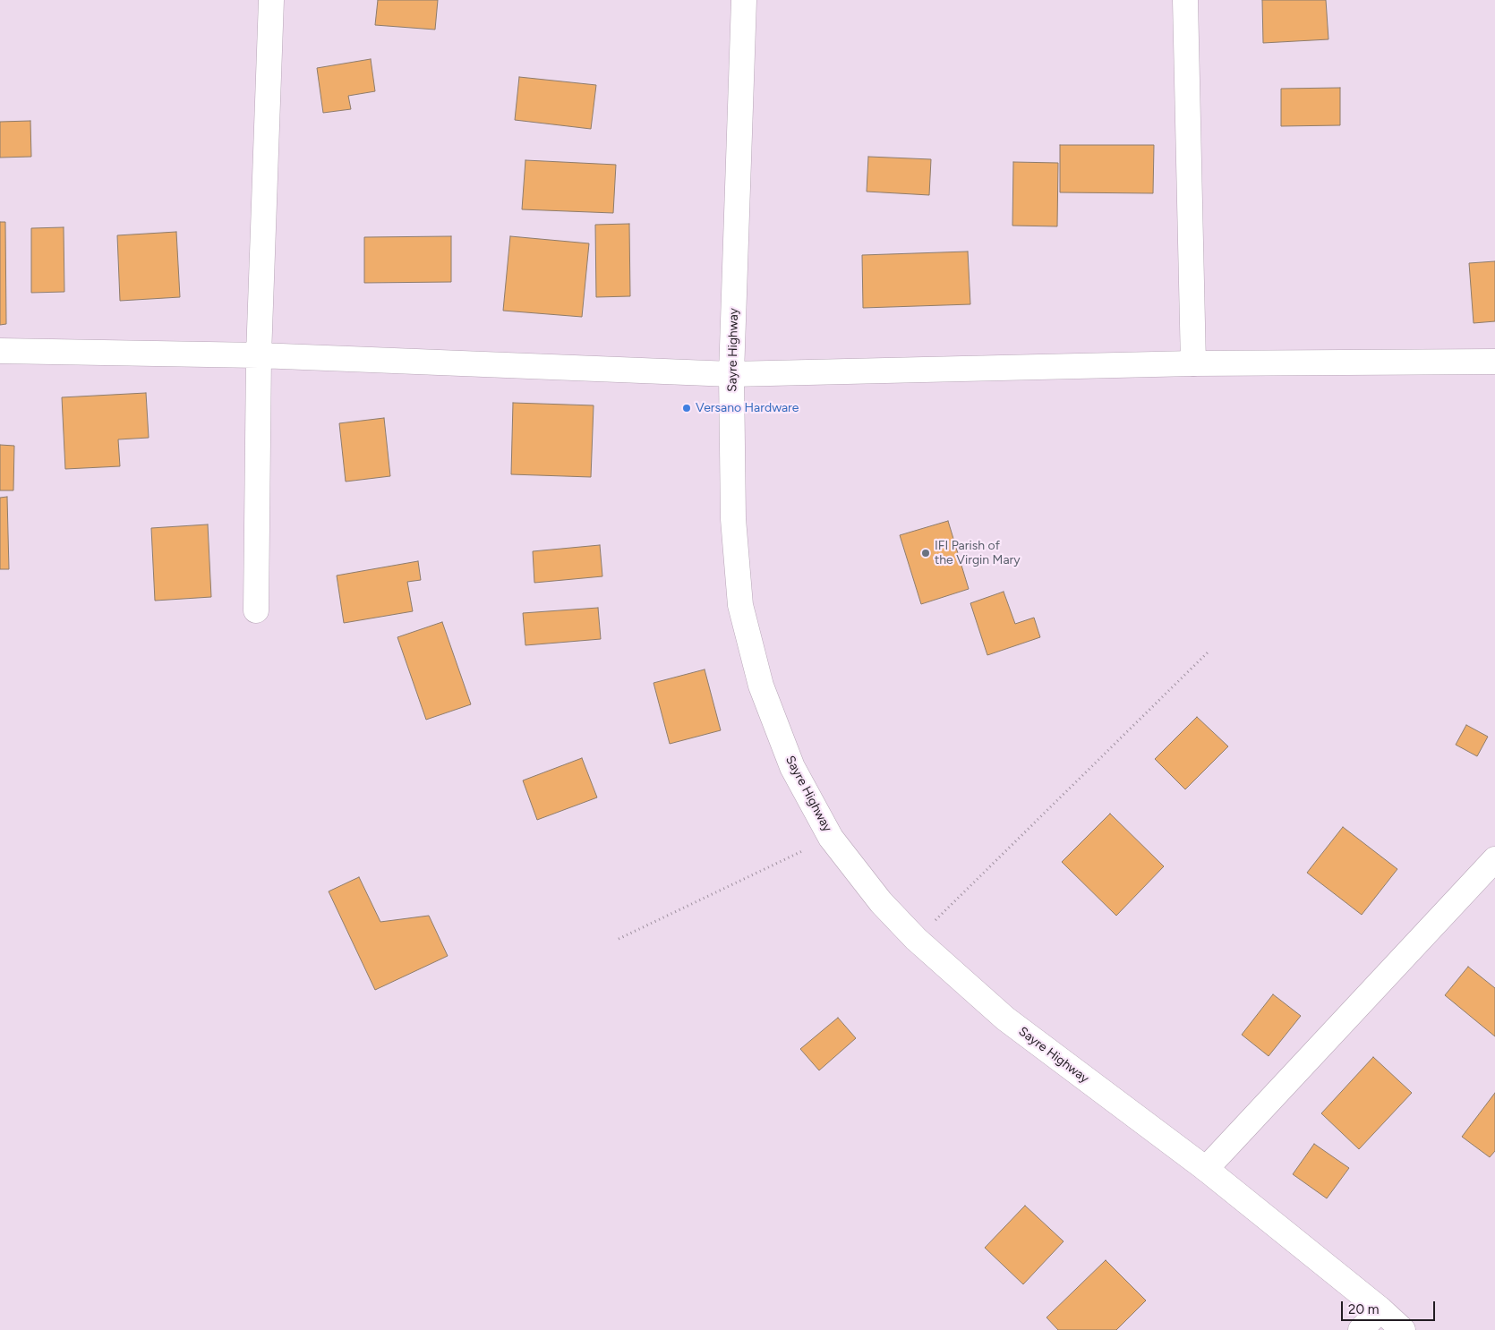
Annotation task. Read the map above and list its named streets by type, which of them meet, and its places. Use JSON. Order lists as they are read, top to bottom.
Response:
{
  "streets": {
    "main road": ["Sayre Highway"]
  },
  "places": ["Versano Hardware", "IFI Parish of the Virgin Mary"],
  "scale_bar": "20 m"
}
